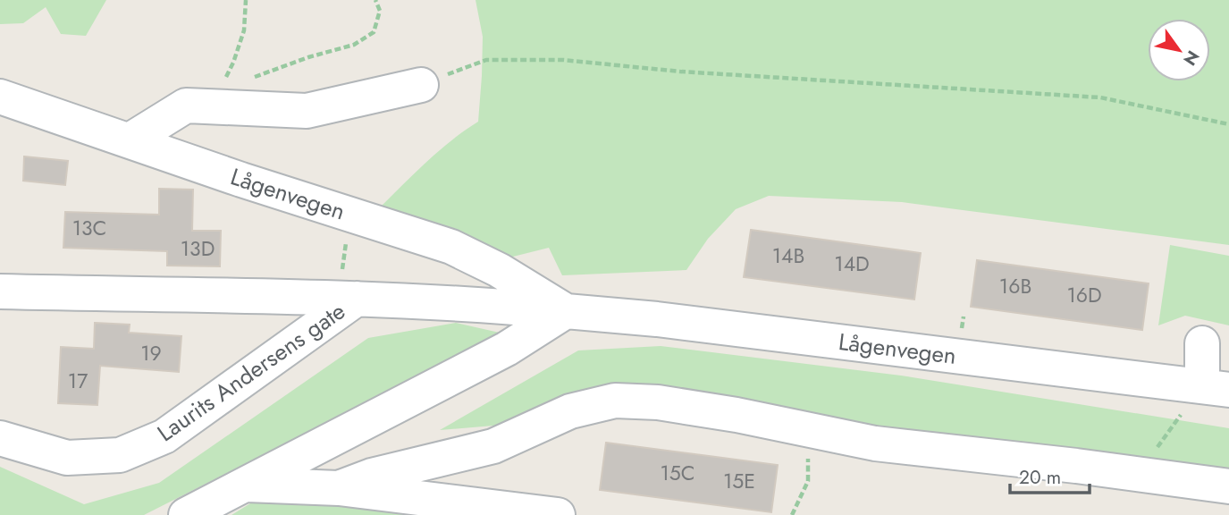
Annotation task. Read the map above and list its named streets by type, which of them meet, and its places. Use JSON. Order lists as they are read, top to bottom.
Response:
{
  "streets": {
    "street": ["Lågenvegen", "Laurits Andersens gate"]
  },
  "crossings": [
    ["Lågenvegen", "Laurits Andersens gate"]
  ],
  "house_numbers": [
    "13C",
    "13D",
    "14B",
    "14D",
    "16B",
    "16D",
    "19",
    "17",
    "15C",
    "15E"
  ],
  "scale_bar": "20 m",
  "north": "bottom right"
}
